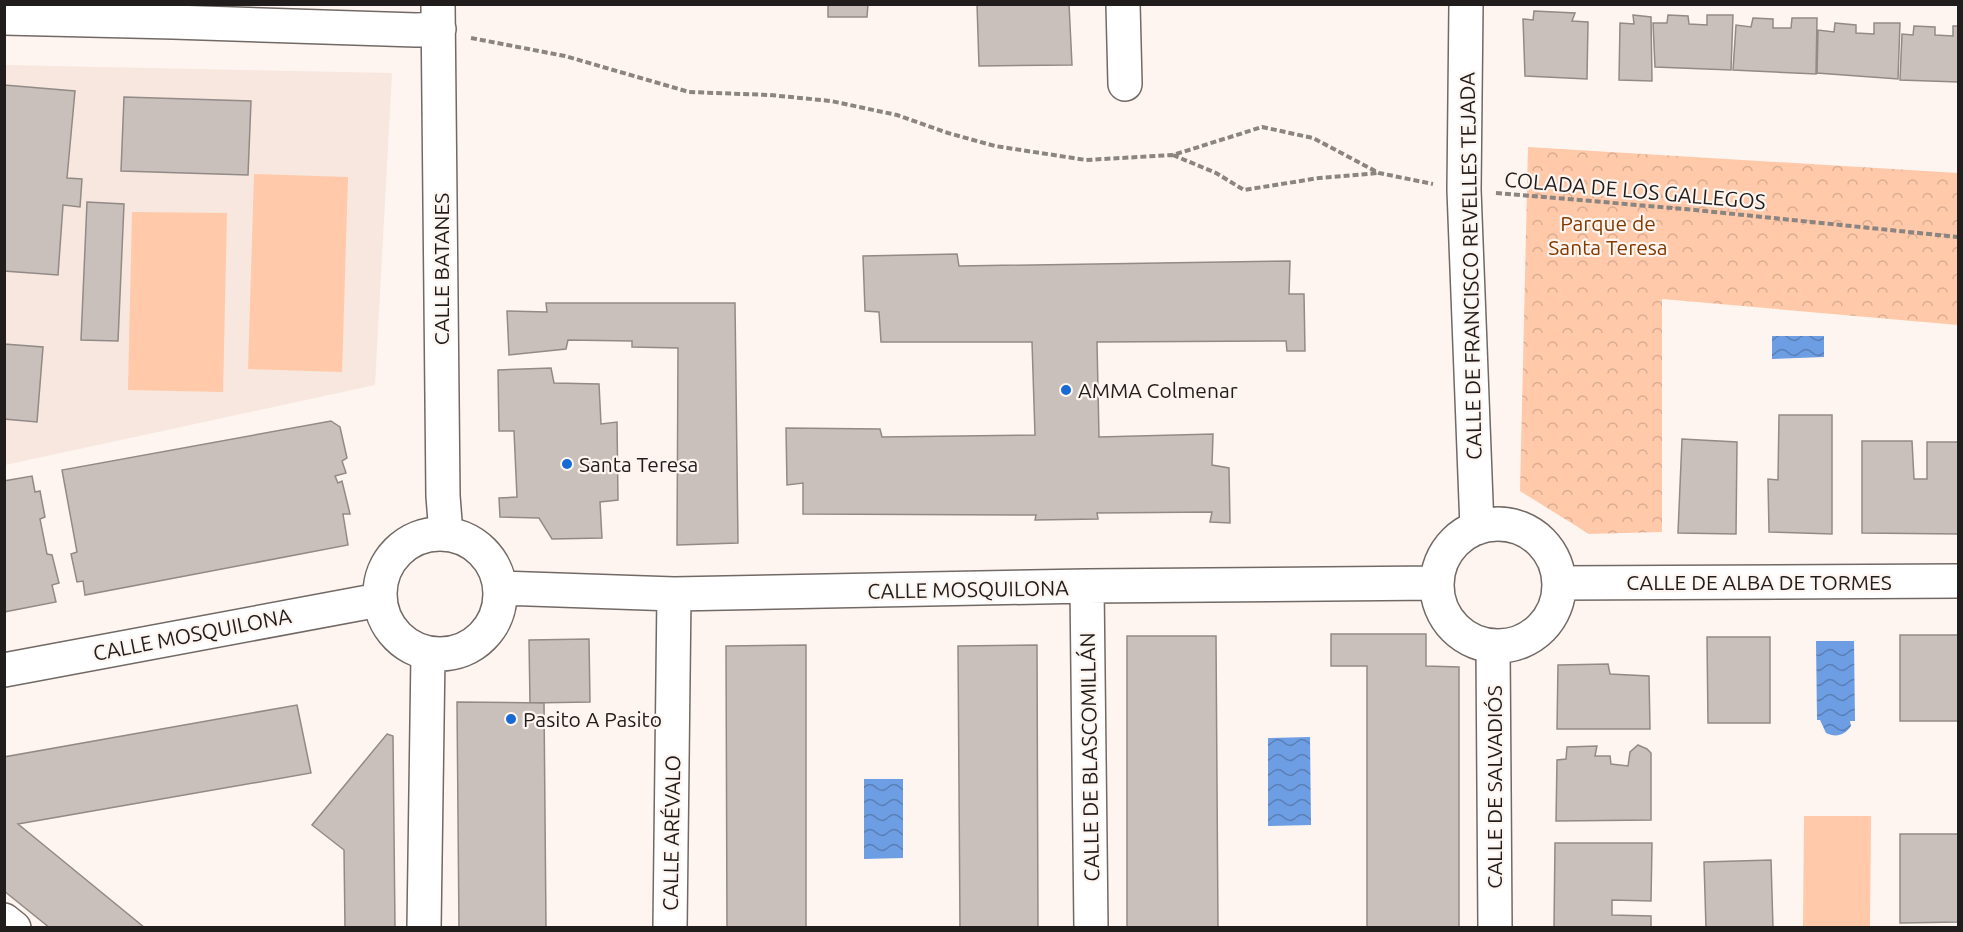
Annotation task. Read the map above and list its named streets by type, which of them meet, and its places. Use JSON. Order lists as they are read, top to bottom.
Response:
{
  "streets": {
    "street": [
      "CALLE DE FRANCISCO REVELLES TEJADA",
      "CALLE BATANES",
      "CALLE DE ALBA DE TORMES",
      "CALLE MOSQUILONA",
      "CALLE DE BLASCOMILLÁN",
      "CALLE DE SALVADIÓS",
      "CALLE ARÉVALO"
    ],
    "path": ["COLADA DE LOS GALLEGOS"]
  },
  "crossings": [
    ["COLADA DE LOS GALLEGOS", "CALLE DE FRANCISCO REVELLES TEJADA"],
    ["COLADA DE LOS GALLEGOS", "CALLE BATANES"],
    ["CALLE DE FRANCISCO REVELLES TEJADA", "CALLE DE ALBA DE TORMES"],
    ["CALLE DE FRANCISCO REVELLES TEJADA", "CALLE MOSQUILONA"],
    ["CALLE DE FRANCISCO REVELLES TEJADA", "CALLE DE SALVADIÓS"],
    ["CALLE BATANES", "CALLE MOSQUILONA"],
    ["CALLE DE ALBA DE TORMES", "CALLE MOSQUILONA"],
    ["CALLE DE ALBA DE TORMES", "CALLE DE SALVADIÓS"],
    ["CALLE MOSQUILONA", "CALLE DE BLASCOMILLÁN"],
    ["CALLE MOSQUILONA", "CALLE DE SALVADIÓS"],
    ["CALLE MOSQUILONA", "CALLE ARÉVALO"]
  ],
  "parks": ["Parque de Santa Teresa"],
  "places": ["AMMA Colmenar", "Santa Teresa", "Pasito A Pasito"]
}
